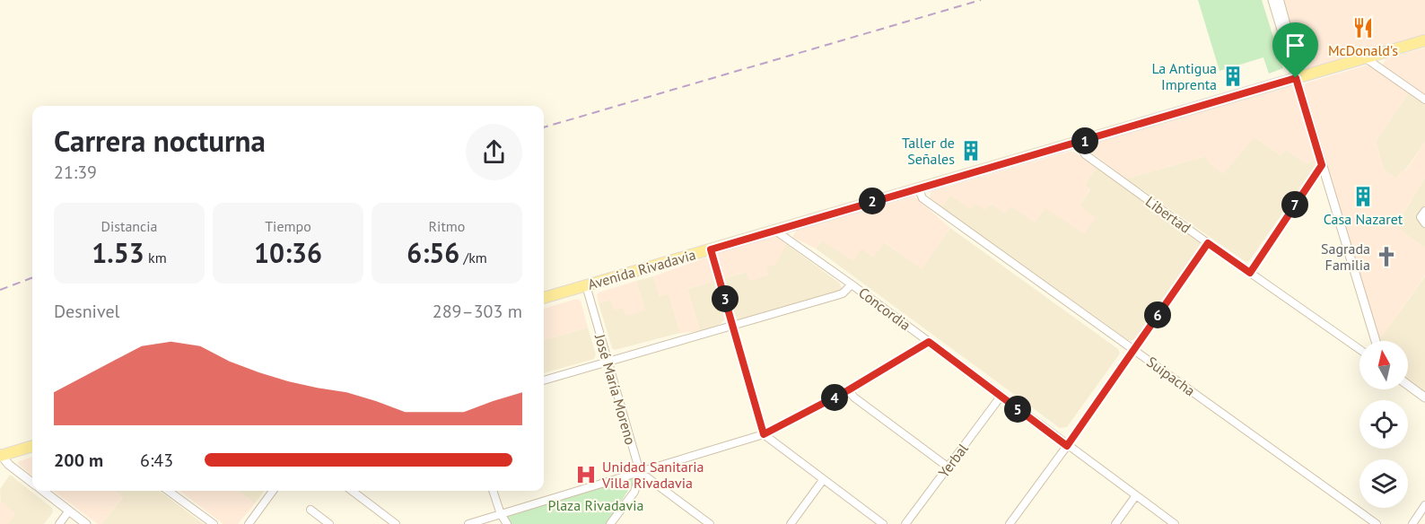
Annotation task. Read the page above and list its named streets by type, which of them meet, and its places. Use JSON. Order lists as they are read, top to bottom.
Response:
{
  "streets": {
    "main road": ["Avenida Rivadavia"],
    "street": [
      "Libertad",
      "Concordia",
      "Suipacha",
      "José María Moreno",
      "Yerbal"
    ]
  },
  "crossings": [
    ["Libertad", "Avenida Rivadavia"],
    ["Avenida Rivadavia", "Concordia"],
    ["Avenida Rivadavia", "Suipacha"],
    ["Avenida Rivadavia", "José María Moreno"],
    ["Concordia", "Yerbal"]
  ],
  "parks": ["Plaza Rivadavia"],
  "places": {
    "restaurant": ["McDonald's"],
    "building": ["La Antigua Imprenta", "Taller de Señales", "Casa Nazaret"],
    "church": ["Sagrada Familia"],
    "hospital": ["Unidad Sanitaria Villa Rivadavia"]
  },
  "north": "top",
  "page": {
    "heading": ["Carrera nocturna", "21:39"],
    "pins": [
      "1",
      "2",
      "7",
      "3",
      "6",
      "4",
      "5"
    ],
    "stats": [
      ["Distancia", "1.53 km"],
      ["Tiempo", "10:36"],
      ["Ritmo", "6:56 /km"]
    ],
    "chart": ["Desnivel", "289–303 m"],
    "list": [
      {
        "name": "200 m",
        "note": "6:43"
      }
    ]
  }
}
